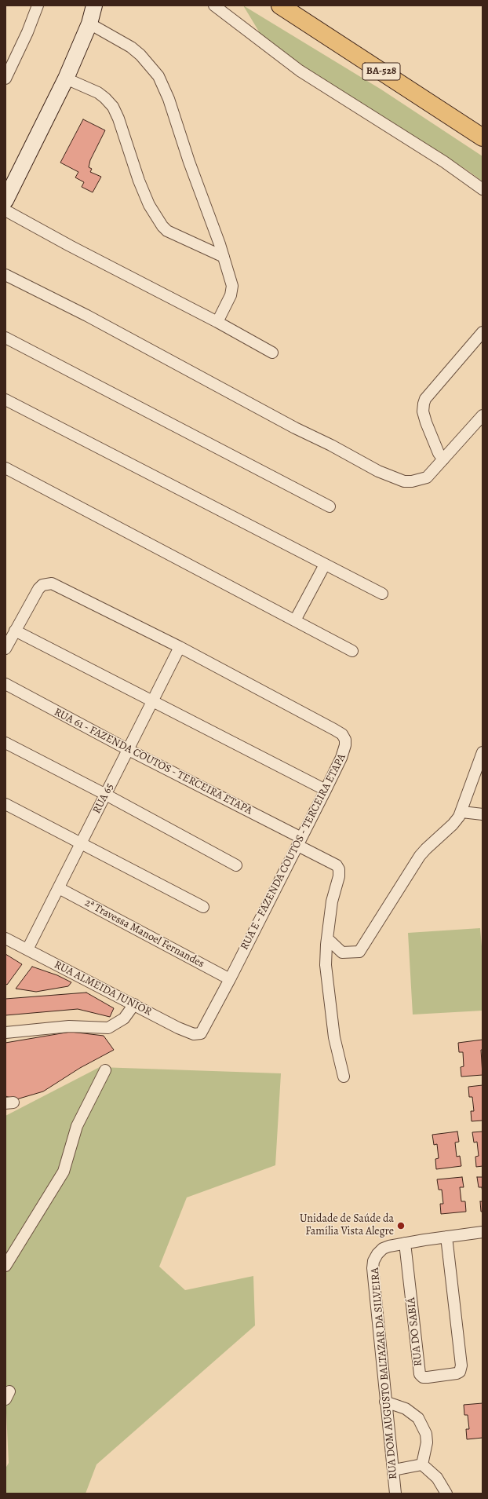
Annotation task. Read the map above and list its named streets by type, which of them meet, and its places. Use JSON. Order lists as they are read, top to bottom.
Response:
{
  "streets": {
    "main road": ["BA-528"],
    "street": [
      "RUA 61 - FAZENDA COUTOS - TERCEIRA ETAPA",
      "RUA 65",
      "RUA E - FAZENDA COUTOS - TERCEIRA ETAPA",
      "2ª Travessa Manoel Fernandes",
      "RUA ALMEIDA JUNIOR",
      "RUA DO SABIÁ",
      "RUA DOM AUGUSTO BALTAZAR DA SILVEIRA"
    ]
  },
  "crossings": [
    ["RUA 61 - FAZENDA COUTOS - TERCEIRA ETAPA", "RUA 65"],
    ["RUA 61 - FAZENDA COUTOS - TERCEIRA ETAPA", "RUA E - FAZENDA COUTOS - TERCEIRA ETAPA"],
    ["RUA 65", "RUA E - FAZENDA COUTOS - TERCEIRA ETAPA"],
    ["RUA 65", "2ª Travessa Manoel Fernandes"],
    ["RUA 65", "RUA ALMEIDA JUNIOR"],
    ["RUA E - FAZENDA COUTOS - TERCEIRA ETAPA", "2ª Travessa Manoel Fernandes"],
    ["RUA E - FAZENDA COUTOS - TERCEIRA ETAPA", "RUA ALMEIDA JUNIOR"],
    ["RUA DO SABIÁ", "RUA DOM AUGUSTO BALTAZAR DA SILVEIRA"]
  ],
  "places": ["Unidade de Saúde da Família Vista Alegre"]
}
